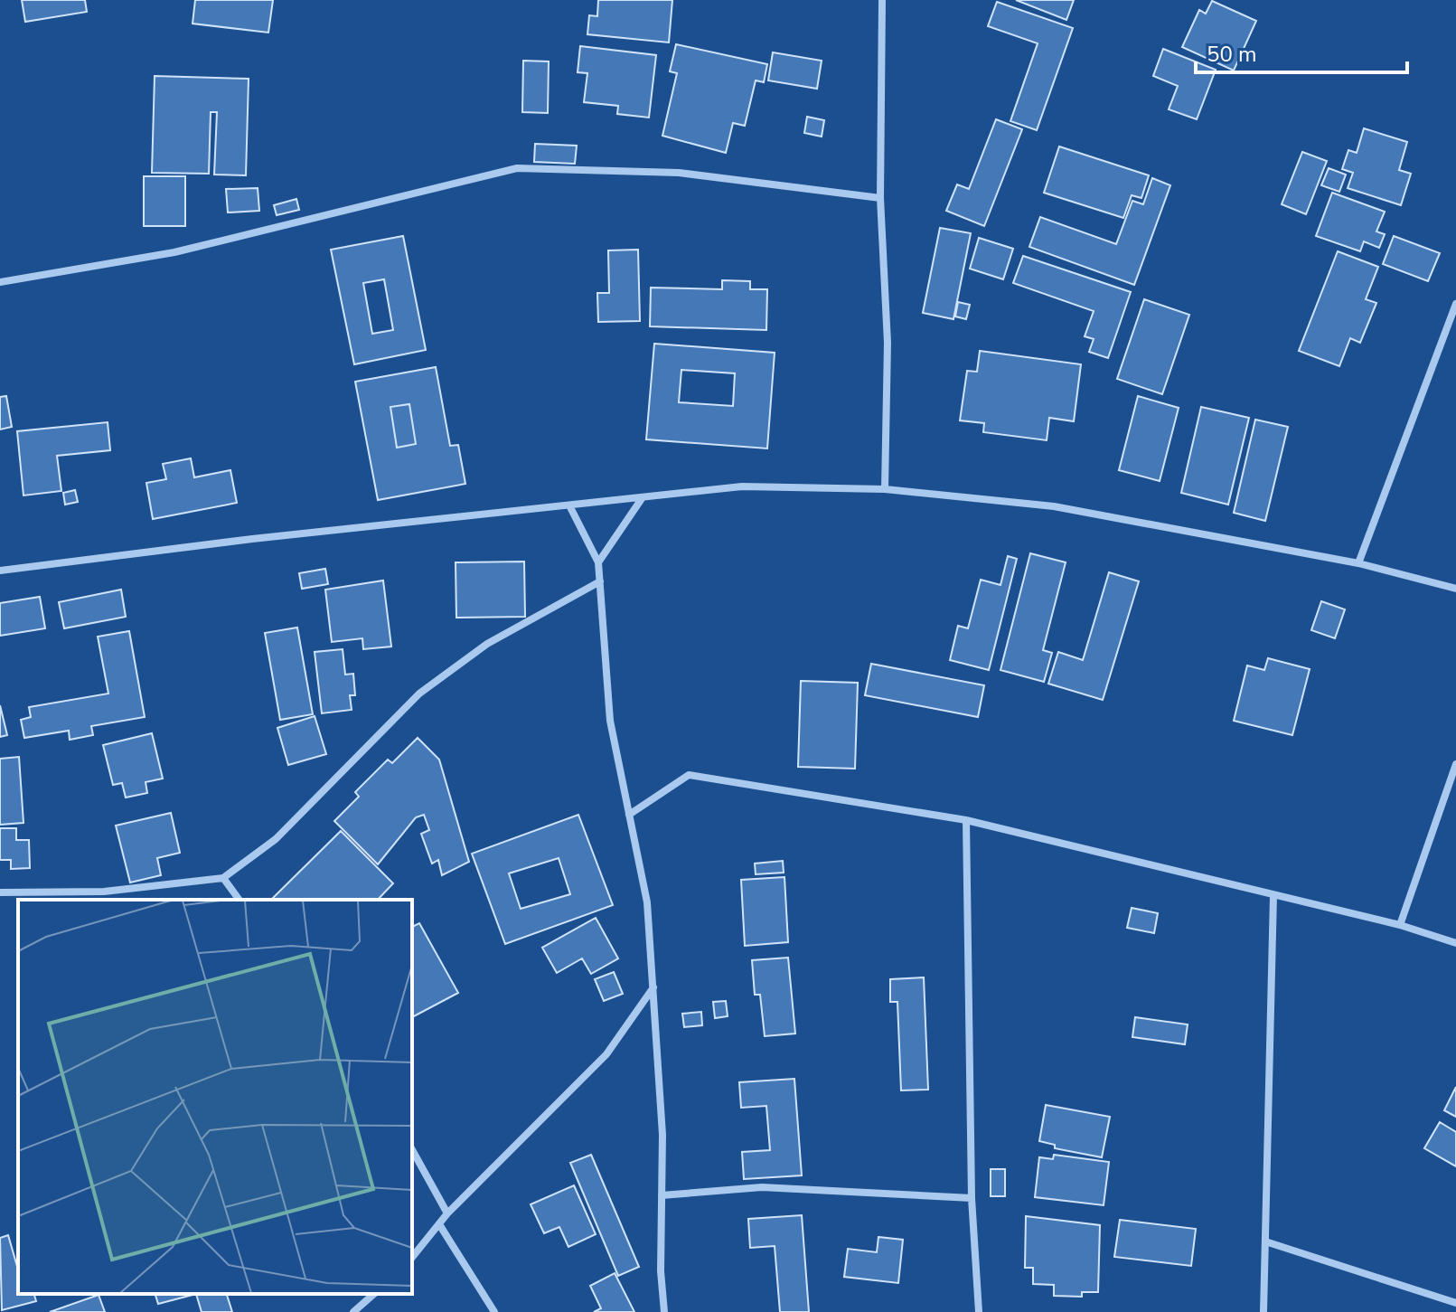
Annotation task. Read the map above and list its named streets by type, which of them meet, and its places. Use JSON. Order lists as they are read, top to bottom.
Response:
{
  "scale_bar": "50 m"
}
